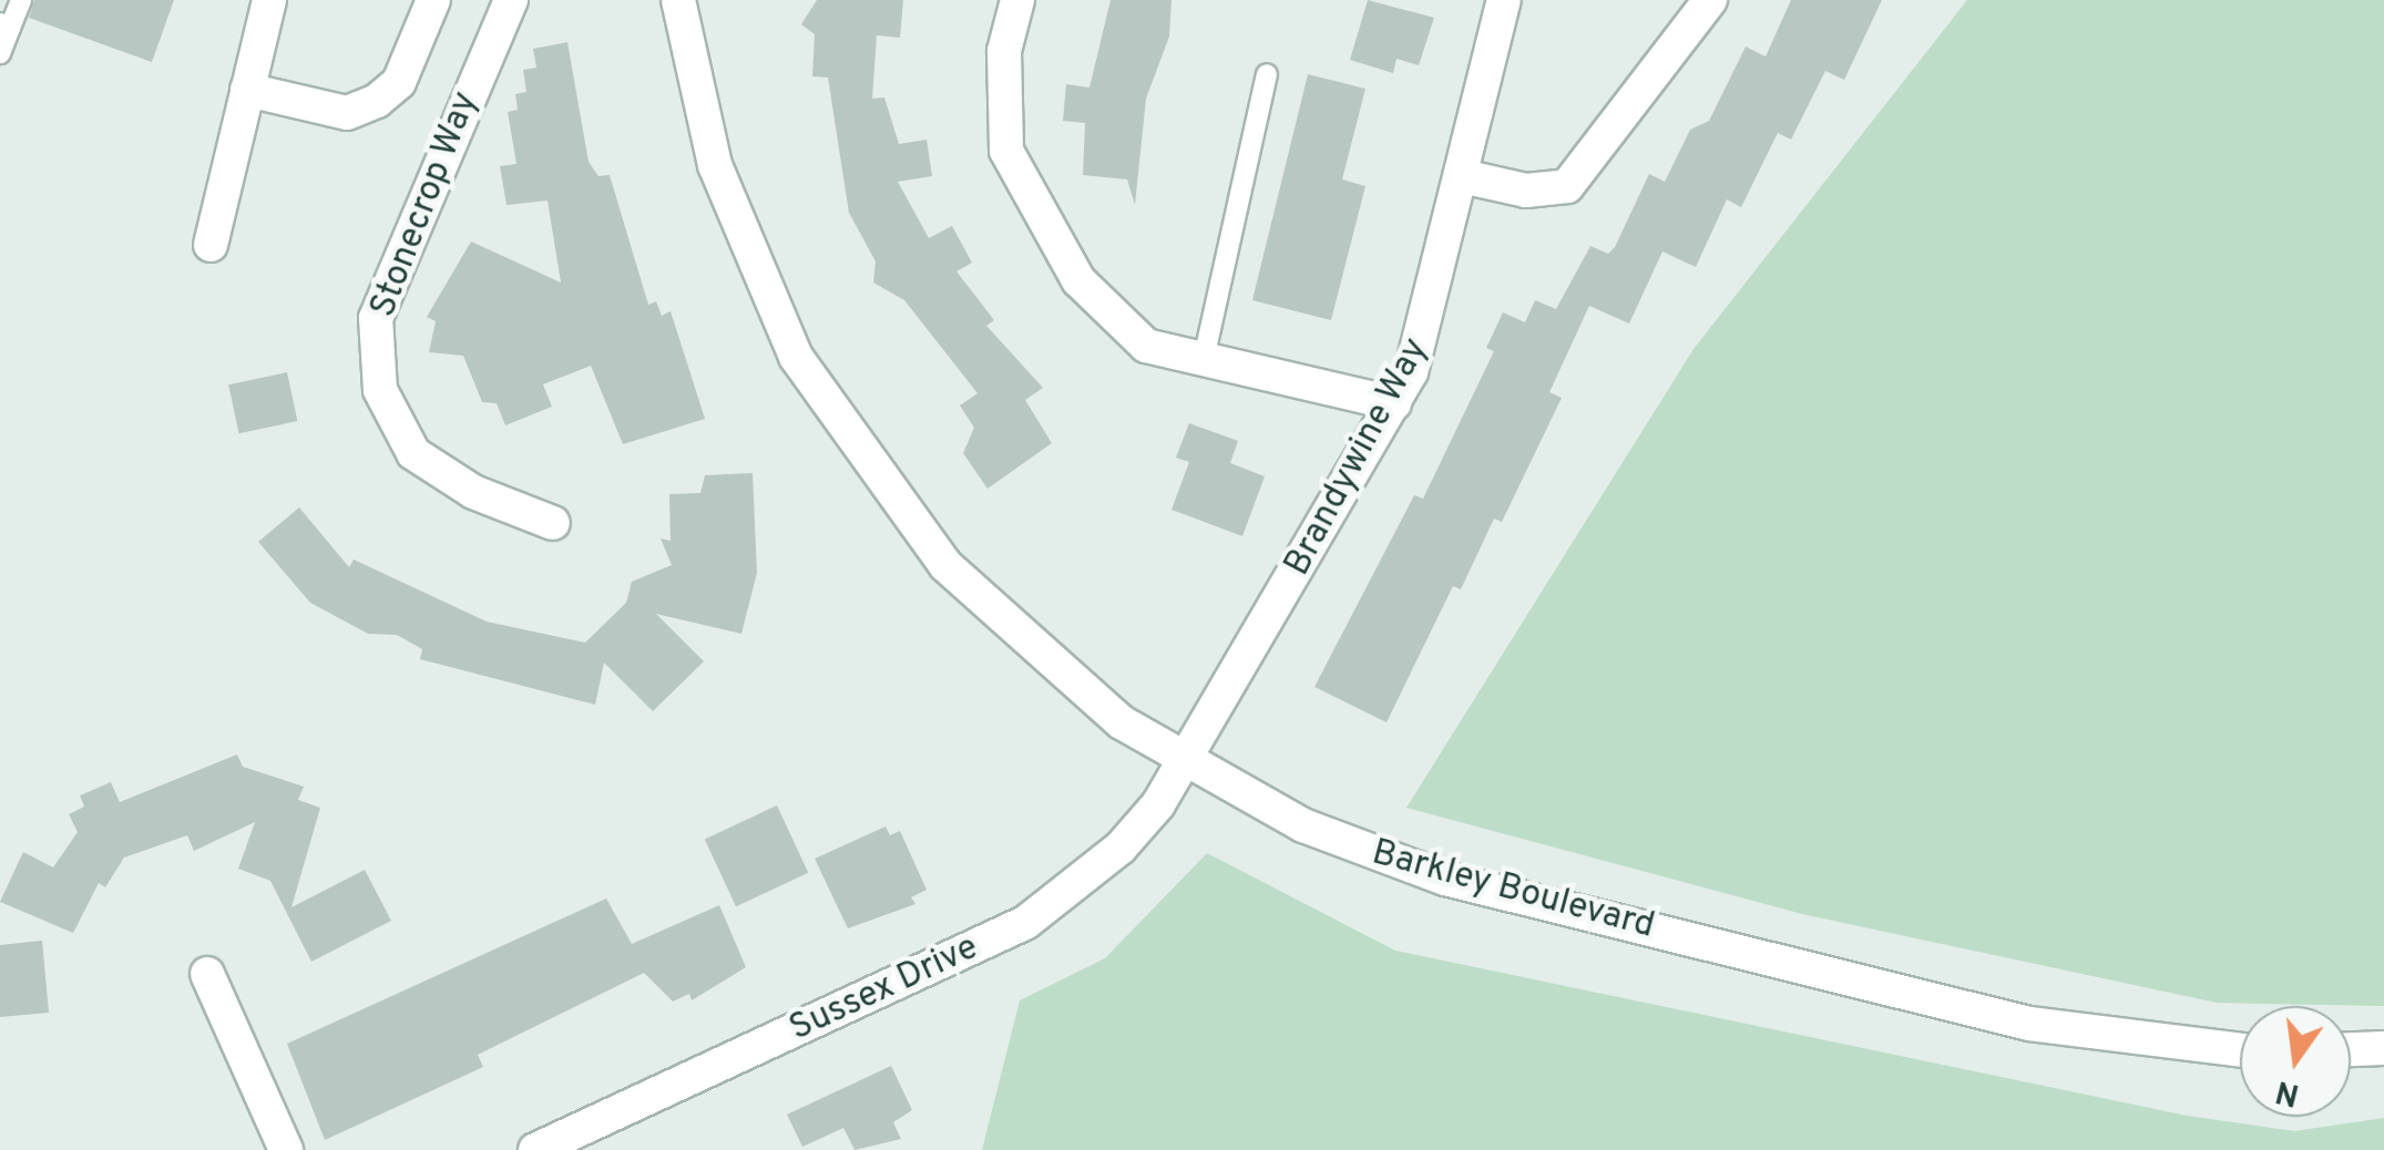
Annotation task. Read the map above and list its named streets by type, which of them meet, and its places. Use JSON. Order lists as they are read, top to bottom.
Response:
{
  "streets": {
    "street": [
      "Stonecrop Way",
      "Brandywine Way",
      "Barkley Boulevard",
      "Sussex Drive"
    ]
  },
  "crossings": [
    ["Brandywine Way", "Barkley Boulevard"],
    ["Brandywine Way", "Sussex Drive"],
    ["Barkley Boulevard", "Sussex Drive"]
  ],
  "north": "bottom"
}
